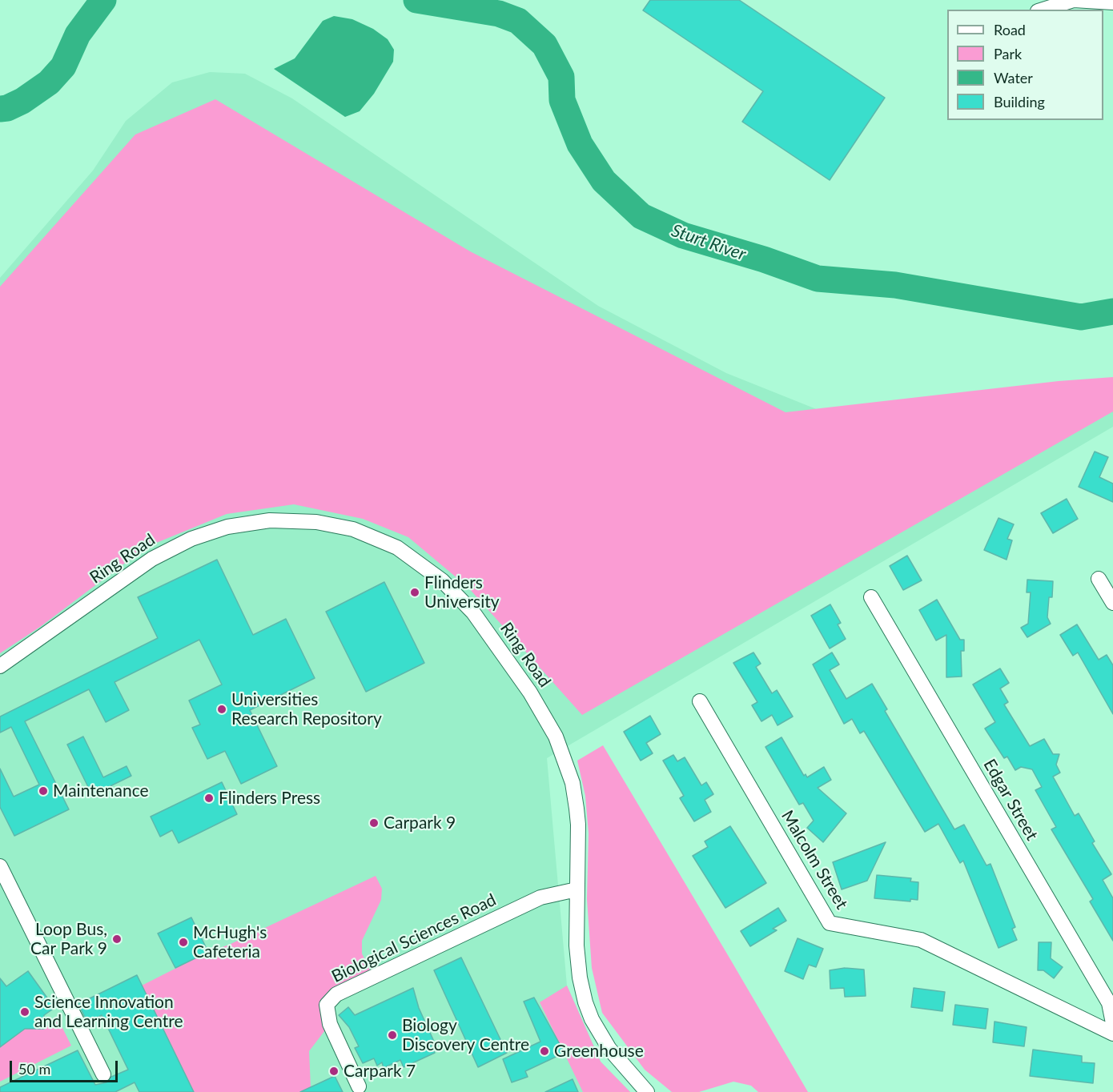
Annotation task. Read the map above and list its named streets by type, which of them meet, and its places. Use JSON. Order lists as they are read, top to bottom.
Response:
{
  "streets": {
    "street": [
      "Ring Road",
      "Edgar Street",
      "Malcolm Street",
      "Biological Sciences Road"
    ]
  },
  "crossings": [
    ["Ring Road", "Biological Sciences Road"]
  ],
  "water": ["Sturt River"],
  "places": [
    "Flinders University",
    "Universities Research Repository",
    "Maintenance",
    "Flinders Press",
    "Carpark 9",
    "Loop Bus, Car Park 9",
    "McHugh's Cafeteria",
    "Science Innovation and Learning Centre",
    "Biology Discovery Centre",
    "Greenhouse",
    "Carpark 7"
  ],
  "legend": [
    "Road",
    "Park",
    "Water",
    "Building"
  ],
  "scale_bar": "50 m"
}
